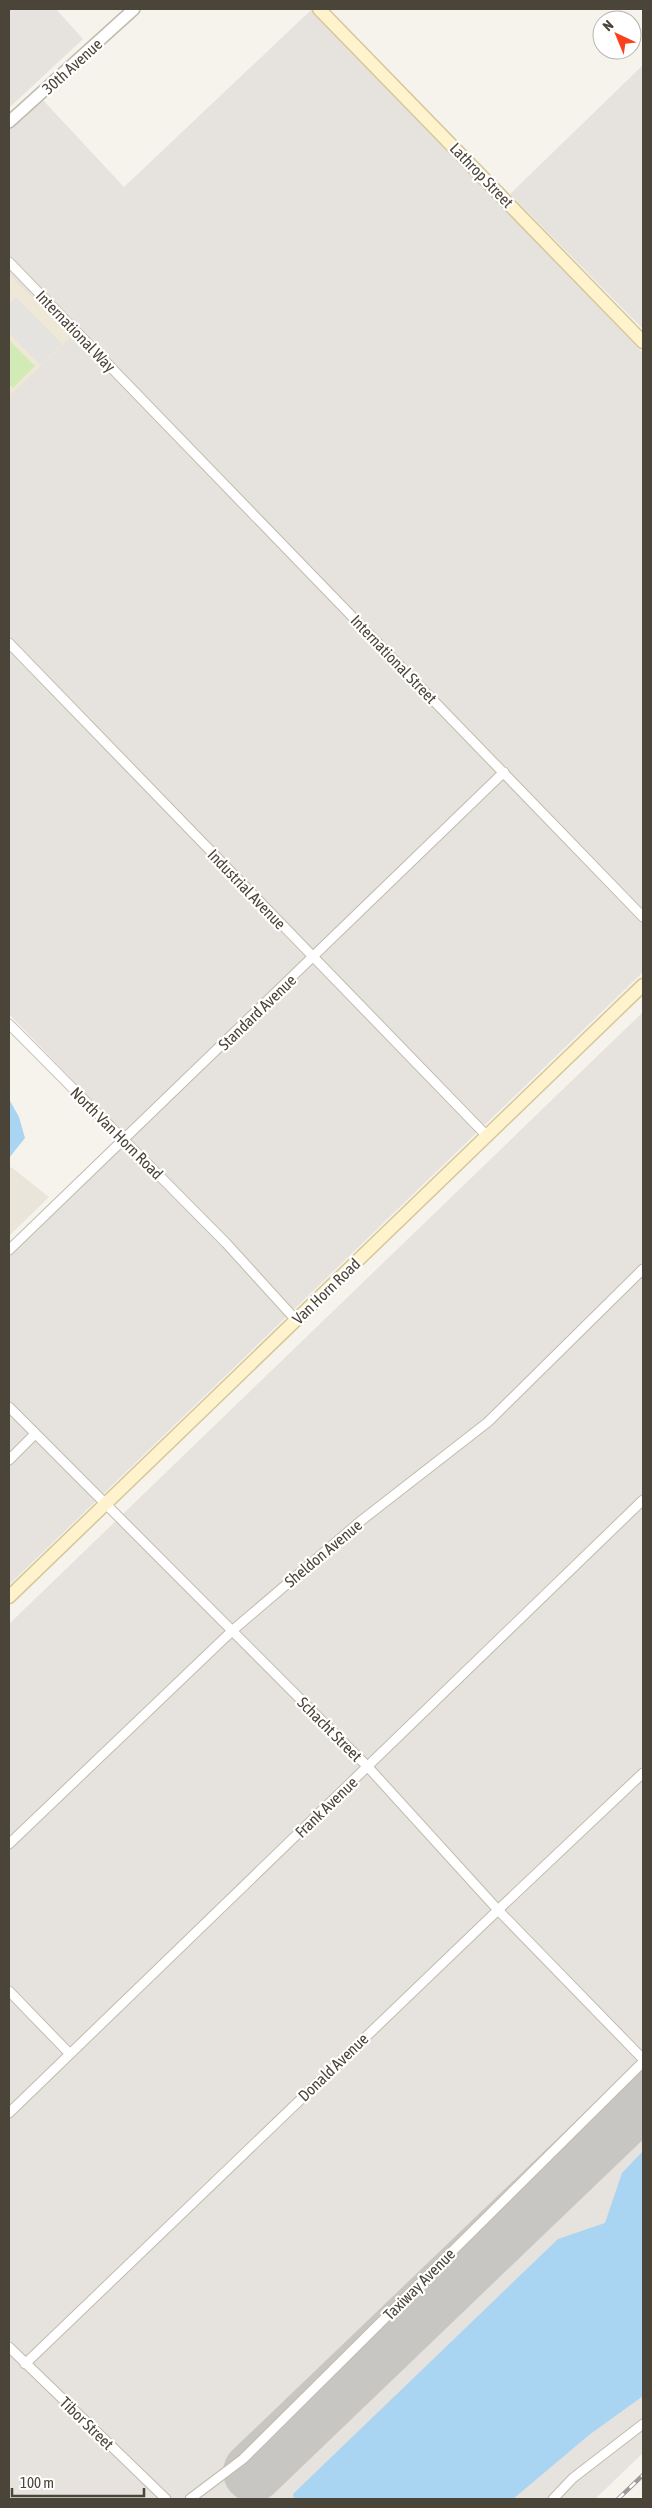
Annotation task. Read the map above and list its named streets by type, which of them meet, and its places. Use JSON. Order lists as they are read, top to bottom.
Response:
{
  "streets": {
    "main road": ["Lathrop Street", "Van Horn Road"],
    "street": [
      "30th Avenue",
      "International Way",
      "International Street",
      "Industrial Avenue",
      "Standard Avenue",
      "North Van Horn Road",
      "Sheldon Avenue",
      "Schacht Street",
      "Frank Avenue",
      "Donald Avenue",
      "Taxiway Avenue",
      "Tibor Street"
    ]
  },
  "crossings": [
    ["International Way", "International Street"],
    ["International Street", "Standard Avenue"],
    ["Industrial Avenue", "Standard Avenue"],
    ["Industrial Avenue", "Van Horn Road"],
    ["Standard Avenue", "North Van Horn Road"],
    ["North Van Horn Road", "Van Horn Road"],
    ["Van Horn Road", "Schacht Street"],
    ["Sheldon Avenue", "Schacht Street"],
    ["Schacht Street", "Frank Avenue"],
    ["Schacht Street", "Donald Avenue"],
    ["Schacht Street", "Taxiway Avenue"],
    ["Donald Avenue", "Tibor Street"]
  ],
  "scale_bar": "100 m",
  "north": "top left"
}
